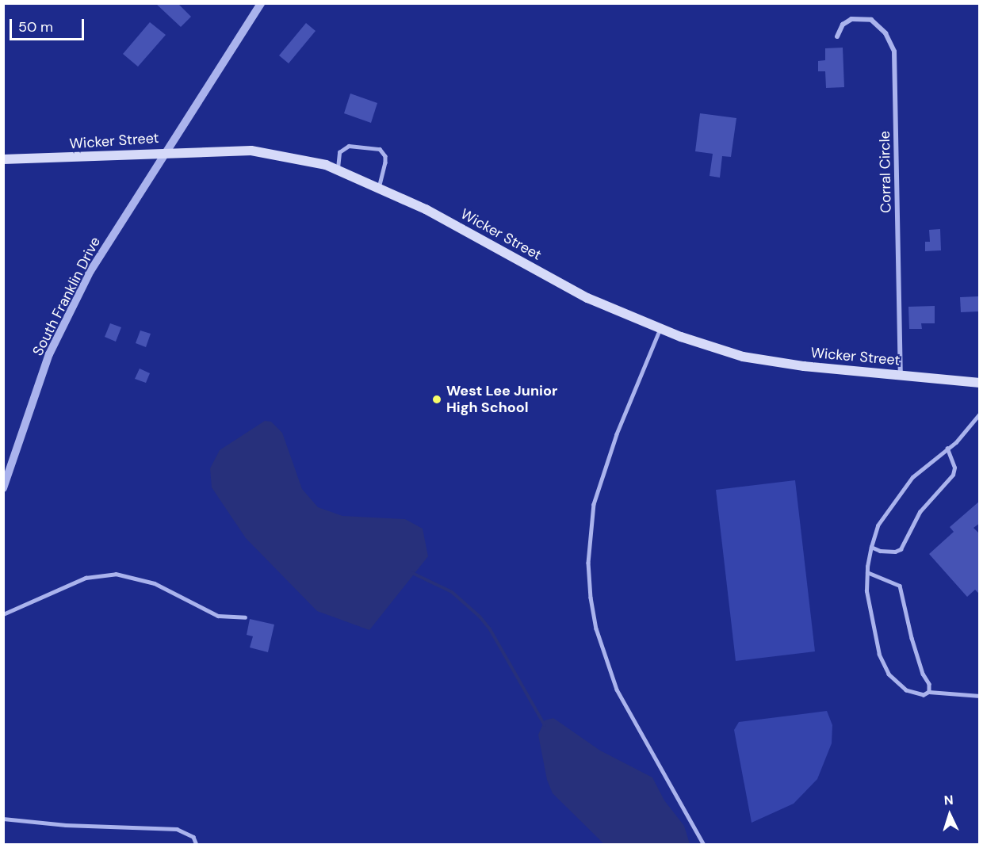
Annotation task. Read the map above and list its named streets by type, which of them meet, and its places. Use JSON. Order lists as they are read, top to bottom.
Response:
{
  "streets": {
    "main road": ["Wicker Street"],
    "street": ["Corral Circle", "South Franklin Drive"]
  },
  "crossings": [
    ["Wicker Street", "Corral Circle"],
    ["Wicker Street", "South Franklin Drive"]
  ],
  "places": ["West Lee Junior High School"],
  "scale_bar": "50 m",
  "north": "top"
}
